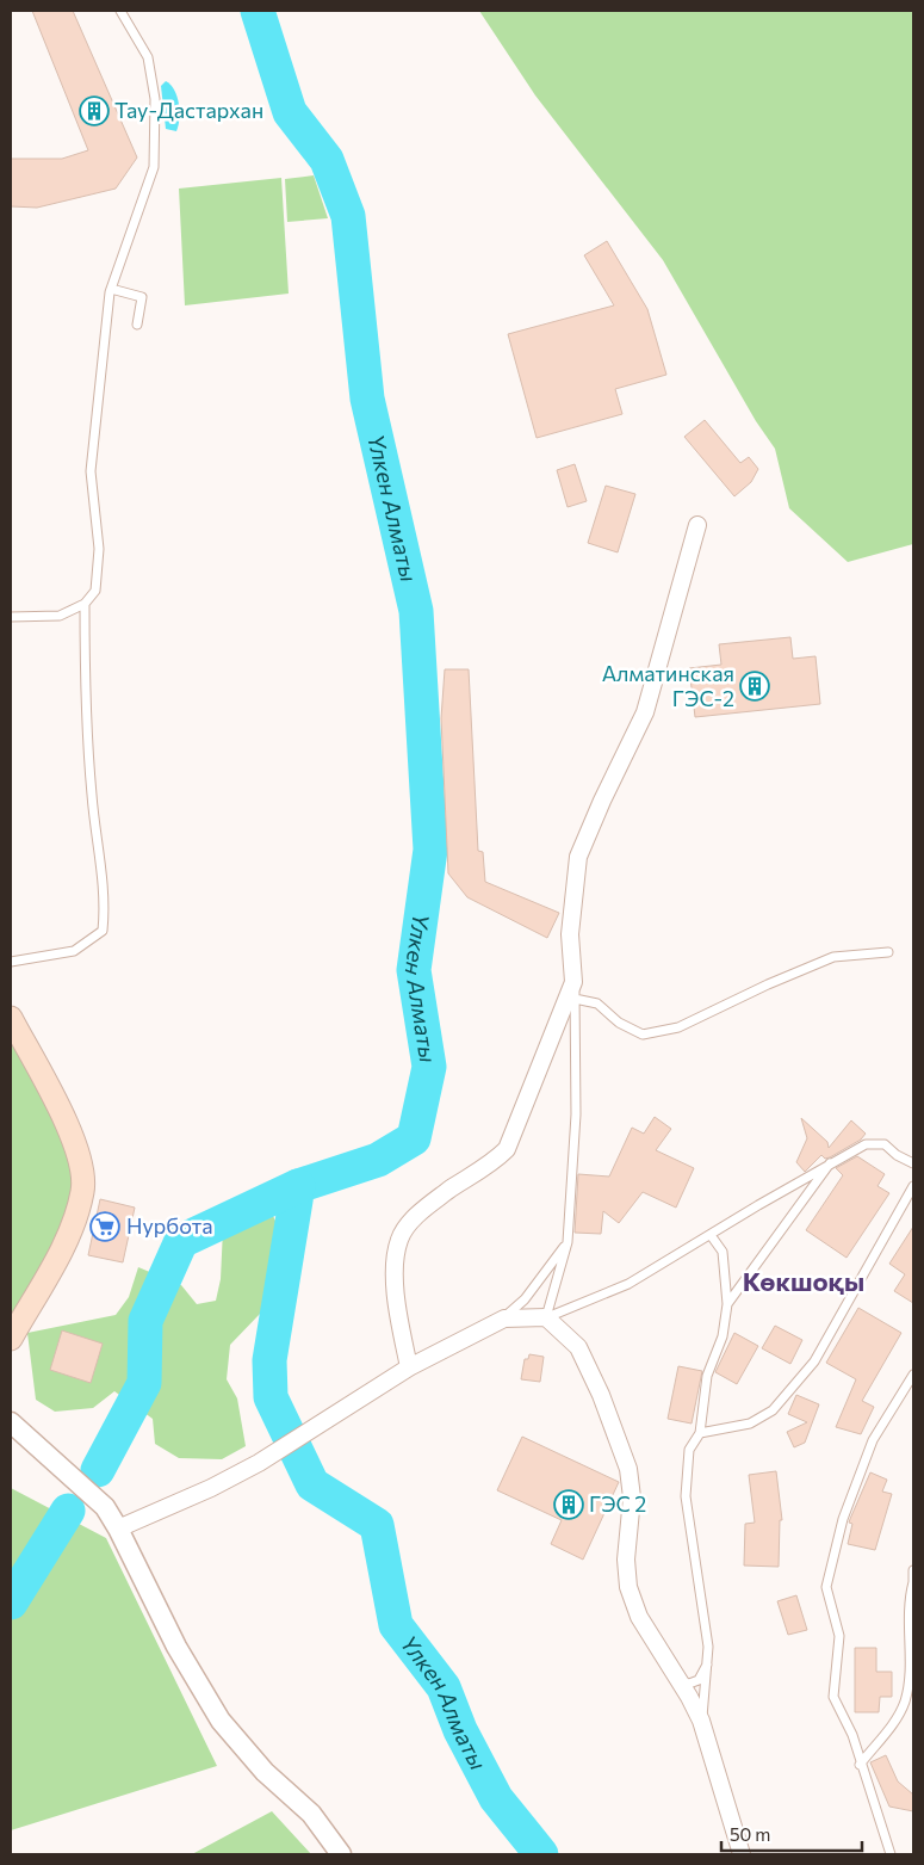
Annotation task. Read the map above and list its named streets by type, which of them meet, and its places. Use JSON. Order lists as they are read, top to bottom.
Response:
{
  "districts": ["Көкшоқы"],
  "water": ["Үлкен Алматы"],
  "places": {
    "building": ["Тау-Дастархан", "Алматинская ГЭС-2", "ГЭС 2"],
    "supermarket": ["Нурбота"]
  },
  "scale_bar": "50 m"
}
